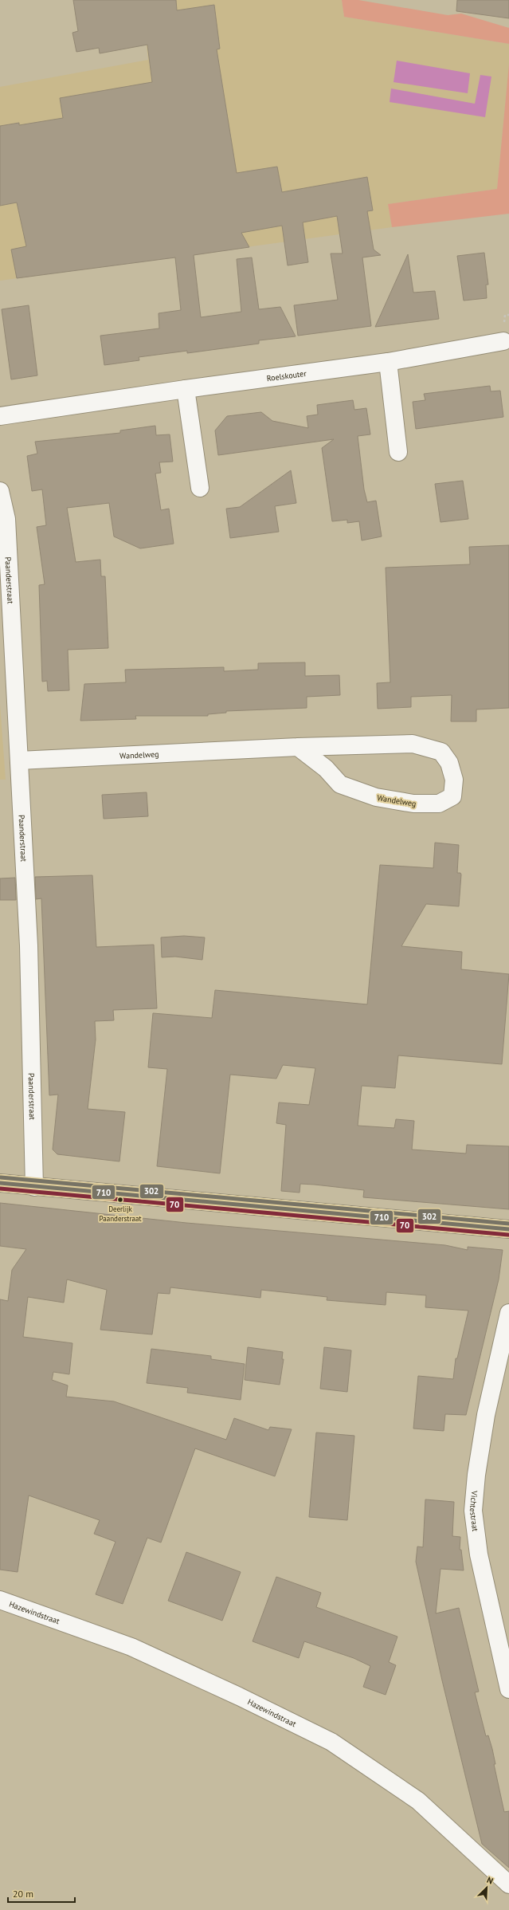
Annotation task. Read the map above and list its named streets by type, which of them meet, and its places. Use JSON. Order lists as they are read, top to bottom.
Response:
{
  "streets": {
    "street": [
      "Roelskouter",
      "Paanderstraat",
      "Wandelweg",
      "Vichtestraat",
      "Hazewindstraat"
    ]
  },
  "crossings": [
    ["Paanderstraat", "Wandelweg"]
  ],
  "places": ["Deerlijk Paanderstraat"],
  "lines": ["transit line 302", "transit line 710", "transit line 70"],
  "scale_bar": "20 m",
  "north": "top right"
}
